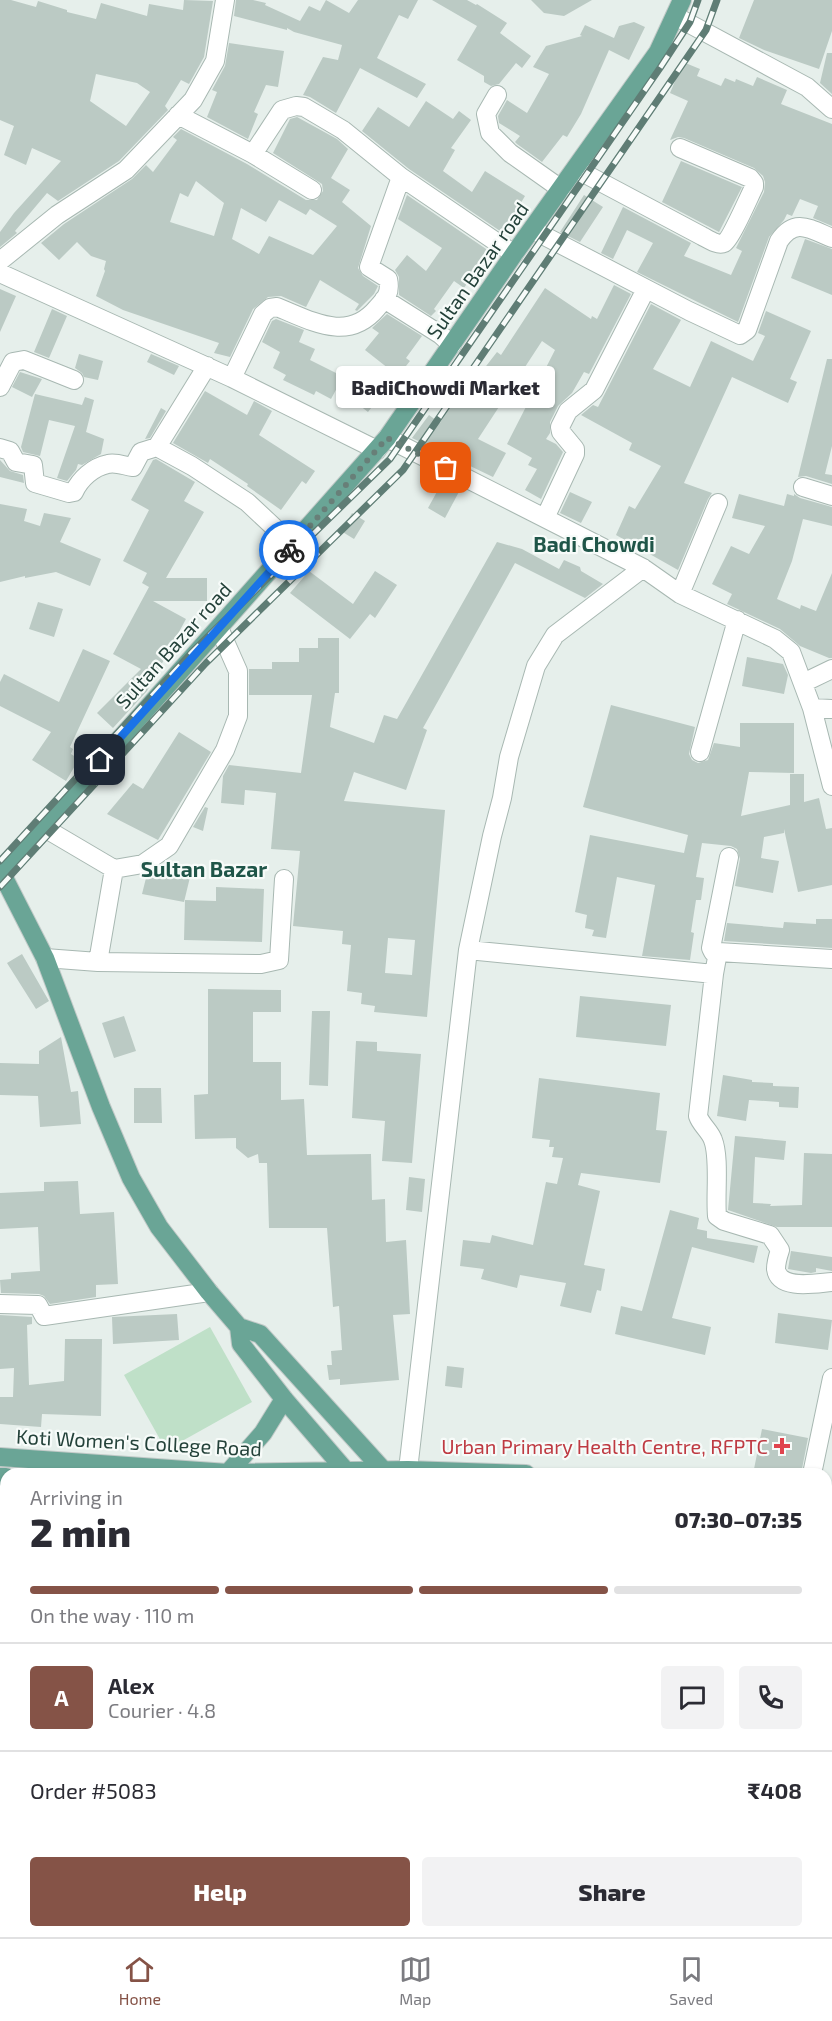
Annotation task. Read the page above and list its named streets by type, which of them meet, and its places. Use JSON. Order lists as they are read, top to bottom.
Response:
{
  "streets": {
    "main road": ["Sultan Bazar road", "Koti Women's College Road"]
  },
  "districts": ["Badi Chowdi", "Sultan Bazar"],
  "places": {
    "other": ["BadiChowdi Market"],
    "health": ["Urban Primary Health Centre, RFPTC"]
  },
  "page": {
    "bubble": "BadiChowdi Market",
    "heading": ["2 min", "Arriving in", "07:30–07:35"],
    "panel": [
      "Alex",
      "Courier · 4.8",
      "Order #5083",
      "₹408"
    ],
    "bar": "On the way · 110 m",
    "round": "A",
    "buttons": ["Help", "Share"],
    "tabs": ["Home", "Map", "Saved"]
  }
}
